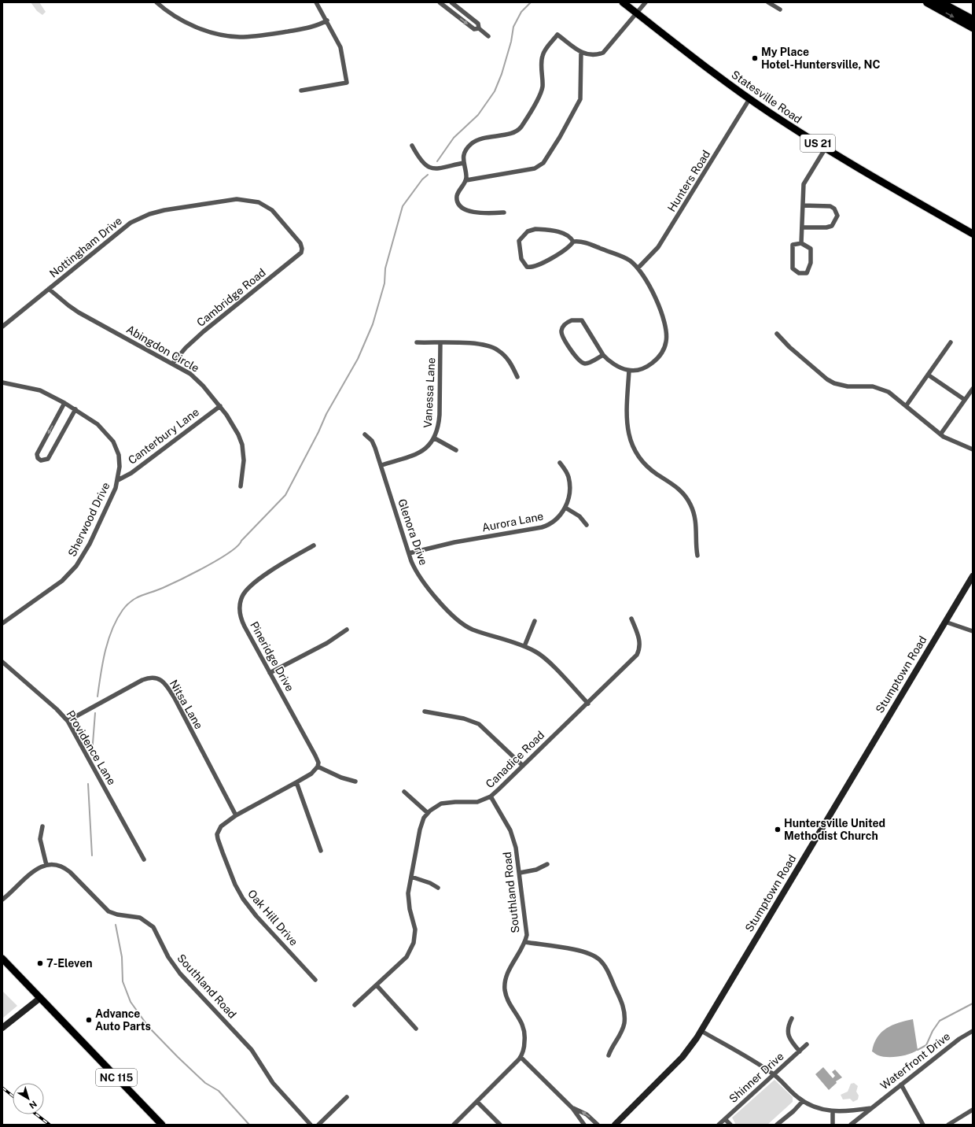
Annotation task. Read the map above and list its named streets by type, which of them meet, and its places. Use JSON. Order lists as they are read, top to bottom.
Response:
{
  "streets": {
    "main road": ["Statesville Road", "US 21", "NC 115"],
    "street": [
      "Hunters Road",
      "Nottingham Drive",
      "Cambridge Road",
      "Abingdon Circle",
      "Vanessa Lane",
      "Canterbury Lane",
      "Sherwood Drive",
      "Aurora Lane",
      "Glenora Drive",
      "Pineridge Drive",
      "Stumptown Road",
      "Nitsa Lane",
      "Providence Lane",
      "Canadice Road",
      "Southland Road",
      "Oak Hill Drive",
      "Waterfront Drive",
      "Shinner Drive"
    ]
  },
  "crossings": [
    ["Statesville Road", "Hunters Road"],
    ["Nottingham Drive", "Cambridge Road"],
    ["Nottingham Drive", "Abingdon Circle"],
    ["Cambridge Road", "Abingdon Circle"],
    ["Abingdon Circle", "Canterbury Lane"],
    ["Vanessa Lane", "Glenora Drive"],
    ["Canterbury Lane", "Sherwood Drive"],
    ["Aurora Lane", "Glenora Drive"],
    ["Glenora Drive", "Canadice Road"],
    ["Pineridge Drive", "Oak Hill Drive"],
    ["Nitsa Lane", "Providence Lane"],
    ["Nitsa Lane", "Oak Hill Drive"],
    ["Canadice Road", "Southland Road"]
  ],
  "places": [
    "My Place Hotel-Huntersville, NC",
    "Huntersville United Methodist Church",
    "7-Eleven",
    "Advance Auto Parts"
  ],
  "north": "bottom right"
}
